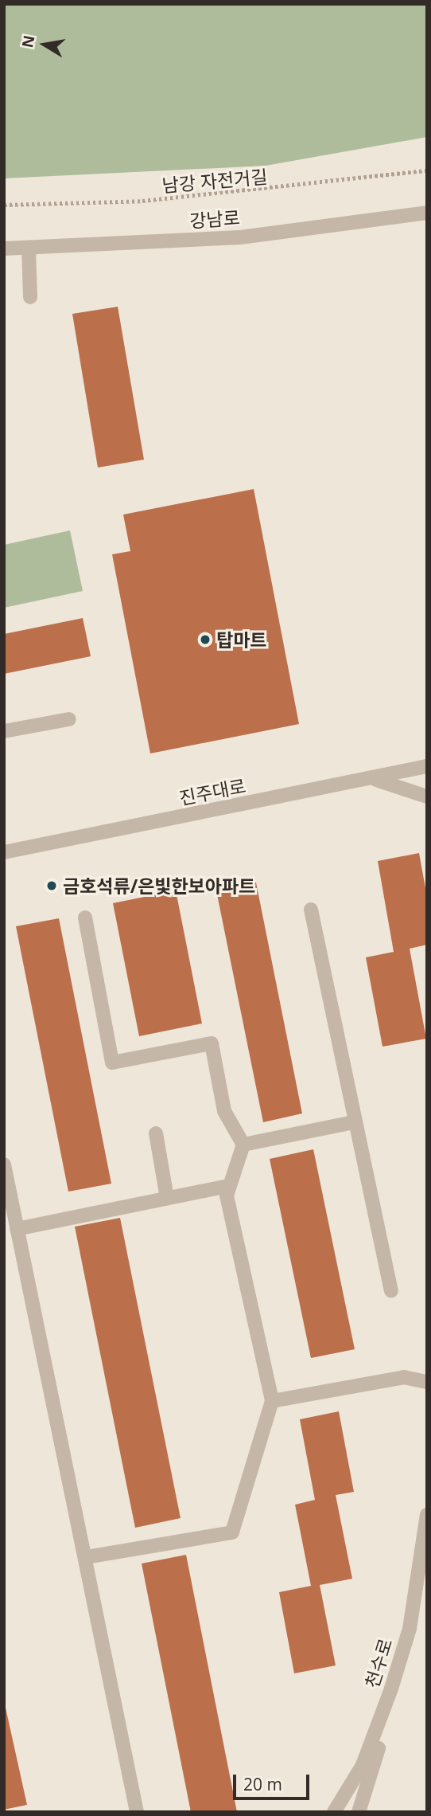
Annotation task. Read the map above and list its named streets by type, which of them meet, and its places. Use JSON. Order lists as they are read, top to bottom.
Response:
{
  "streets": {
    "street": ["강남로", "진주대로", "천수로"],
    "path": ["남강 자전거길"]
  },
  "places": ["탑마트", "금호석류/은빛한보아파트"],
  "scale_bar": "20 m",
  "north": "left"
}
